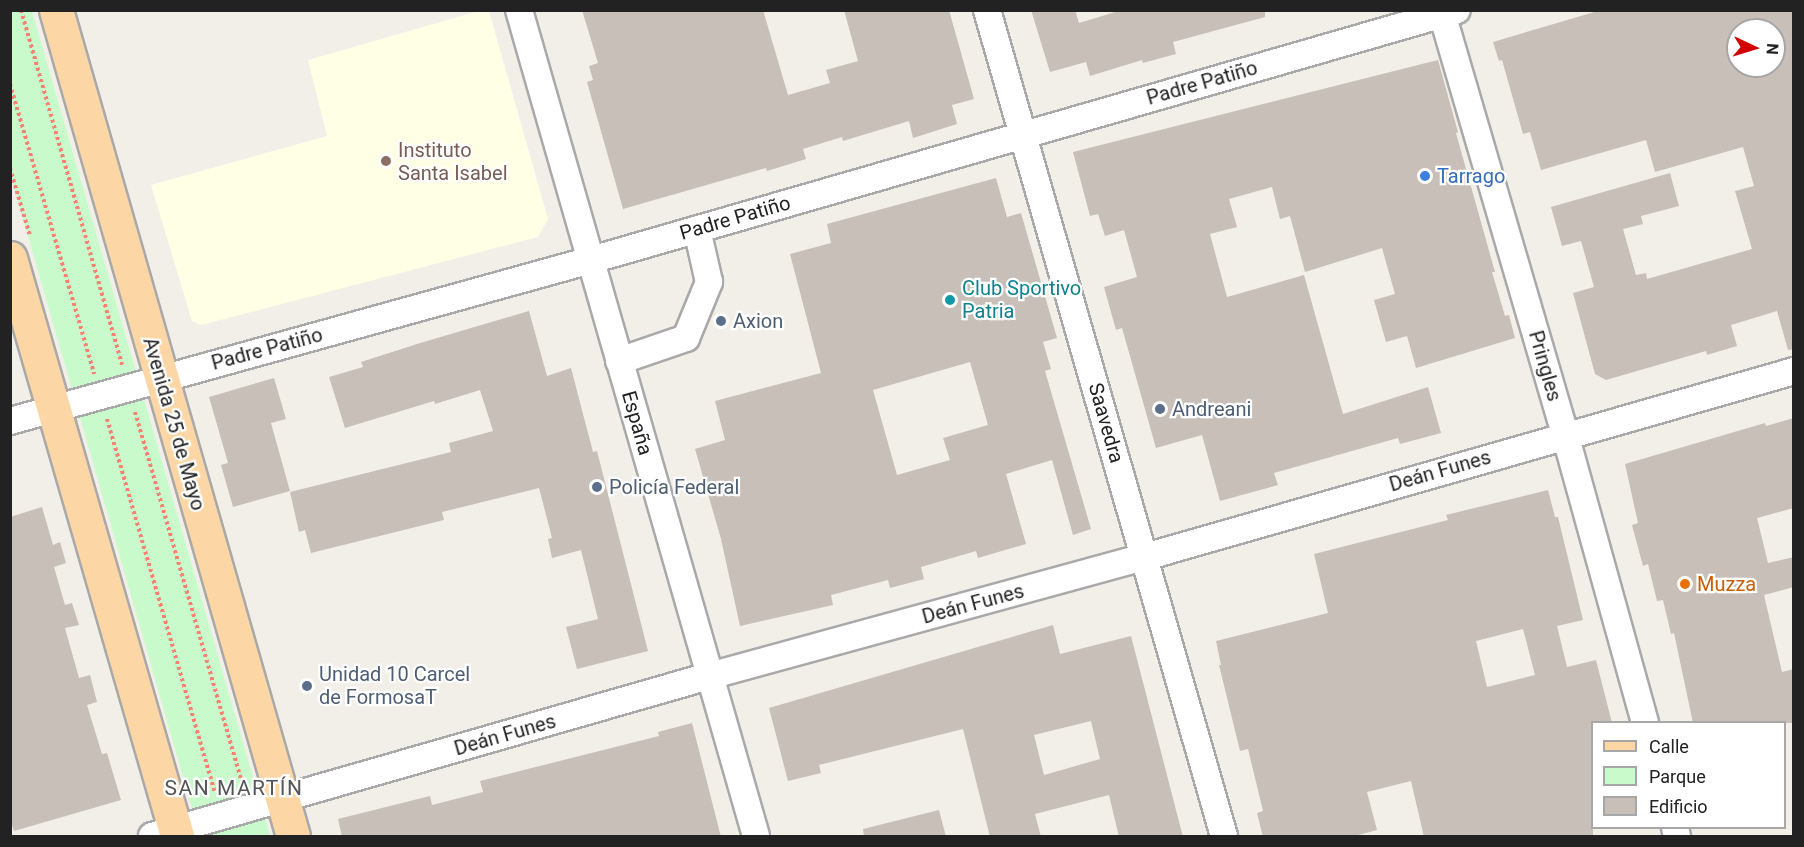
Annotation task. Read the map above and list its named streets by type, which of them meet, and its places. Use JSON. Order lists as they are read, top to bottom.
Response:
{
  "streets": {
    "main road": ["Avenida 25 de Mayo"],
    "street": [
      "Padre Patiño",
      "Pringles",
      "España",
      "Saavedra",
      "Deán Funes"
    ]
  },
  "crossings": [
    ["Padre Patiño", "Pringles"],
    ["Padre Patiño", "España"],
    ["Padre Patiño", "Saavedra"],
    ["Padre Patiño", "Avenida 25 de Mayo"],
    ["Pringles", "Deán Funes"],
    ["España", "Deán Funes"],
    ["Saavedra", "Deán Funes"],
    ["Avenida 25 de Mayo", "Deán Funes"]
  ],
  "districts": ["SAN MARTÍN"],
  "places": [
    "Instituto Santa Isabel",
    "Tarrago",
    "Club Sportivo Patria",
    "Axion",
    "Andreani",
    "Policía Federal",
    "Muzza",
    "Unidad 10 Carcel de FormosaT"
  ],
  "legend": ["Calle", "Parque", "Edificio"],
  "north": "right"
}
